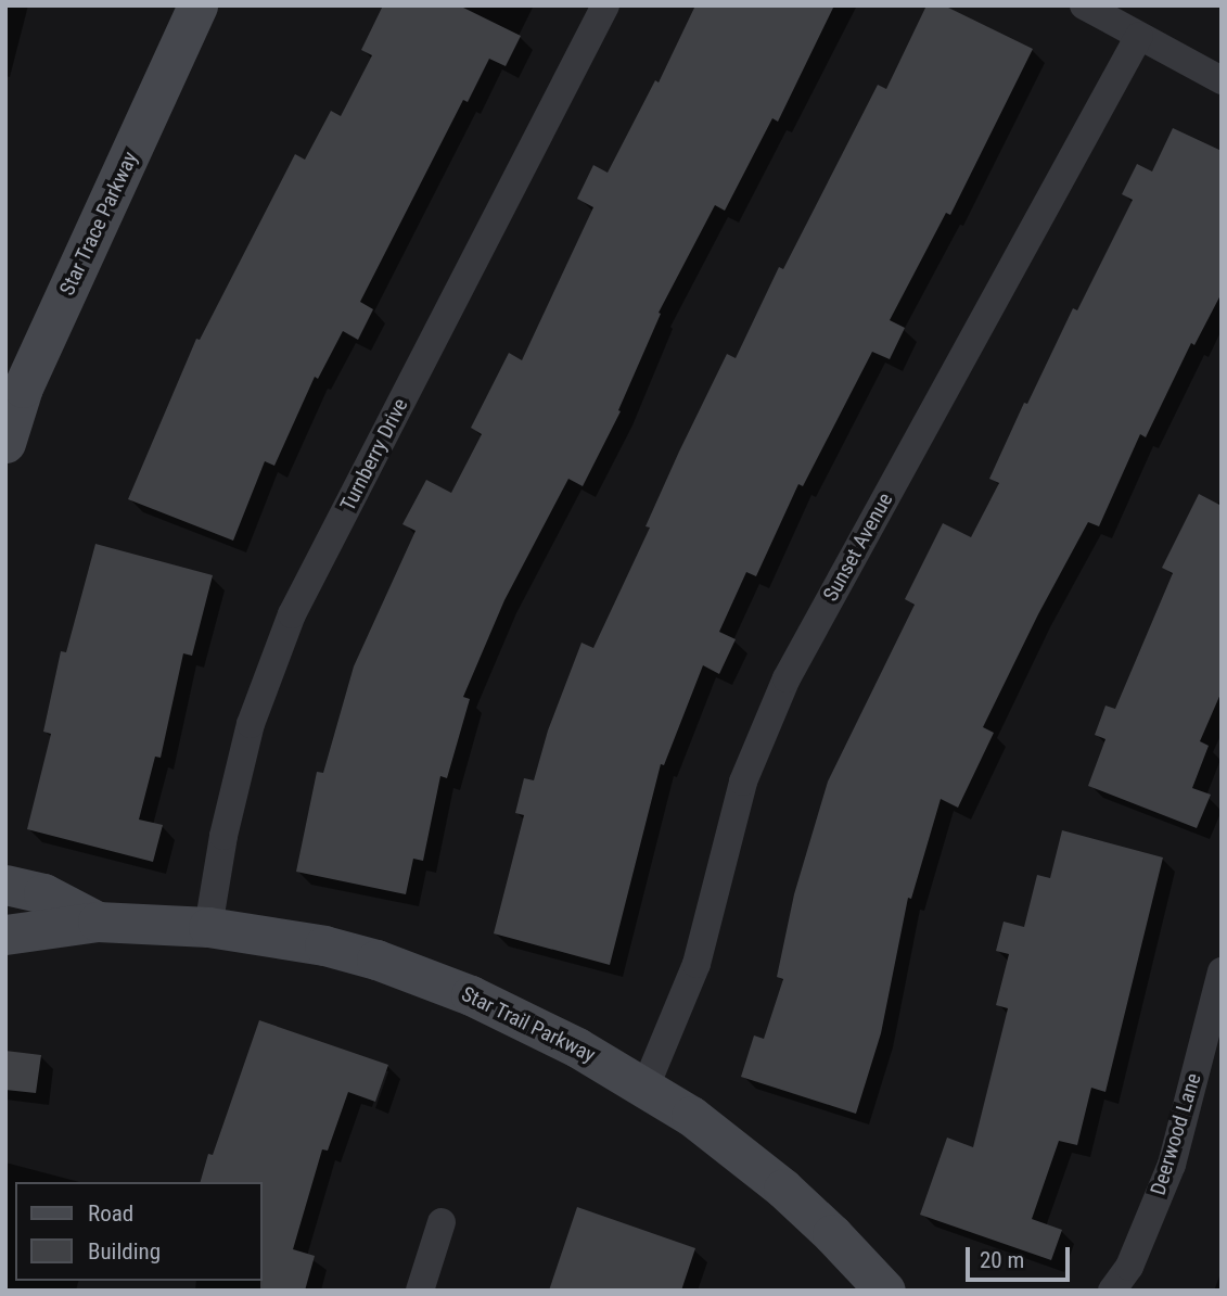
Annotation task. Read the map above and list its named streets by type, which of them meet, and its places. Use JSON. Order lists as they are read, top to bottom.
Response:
{
  "streets": {
    "street": [
      "Star Trace Parkway",
      "Turnberry Drive",
      "Sunset Avenue",
      "Star Trail Parkway",
      "Deerwood Lane"
    ]
  },
  "crossings": [
    ["Turnberry Drive", "Star Trail Parkway"],
    ["Sunset Avenue", "Star Trail Parkway"]
  ],
  "legend": ["Road", "Building"],
  "scale_bar": "20 m"
}
